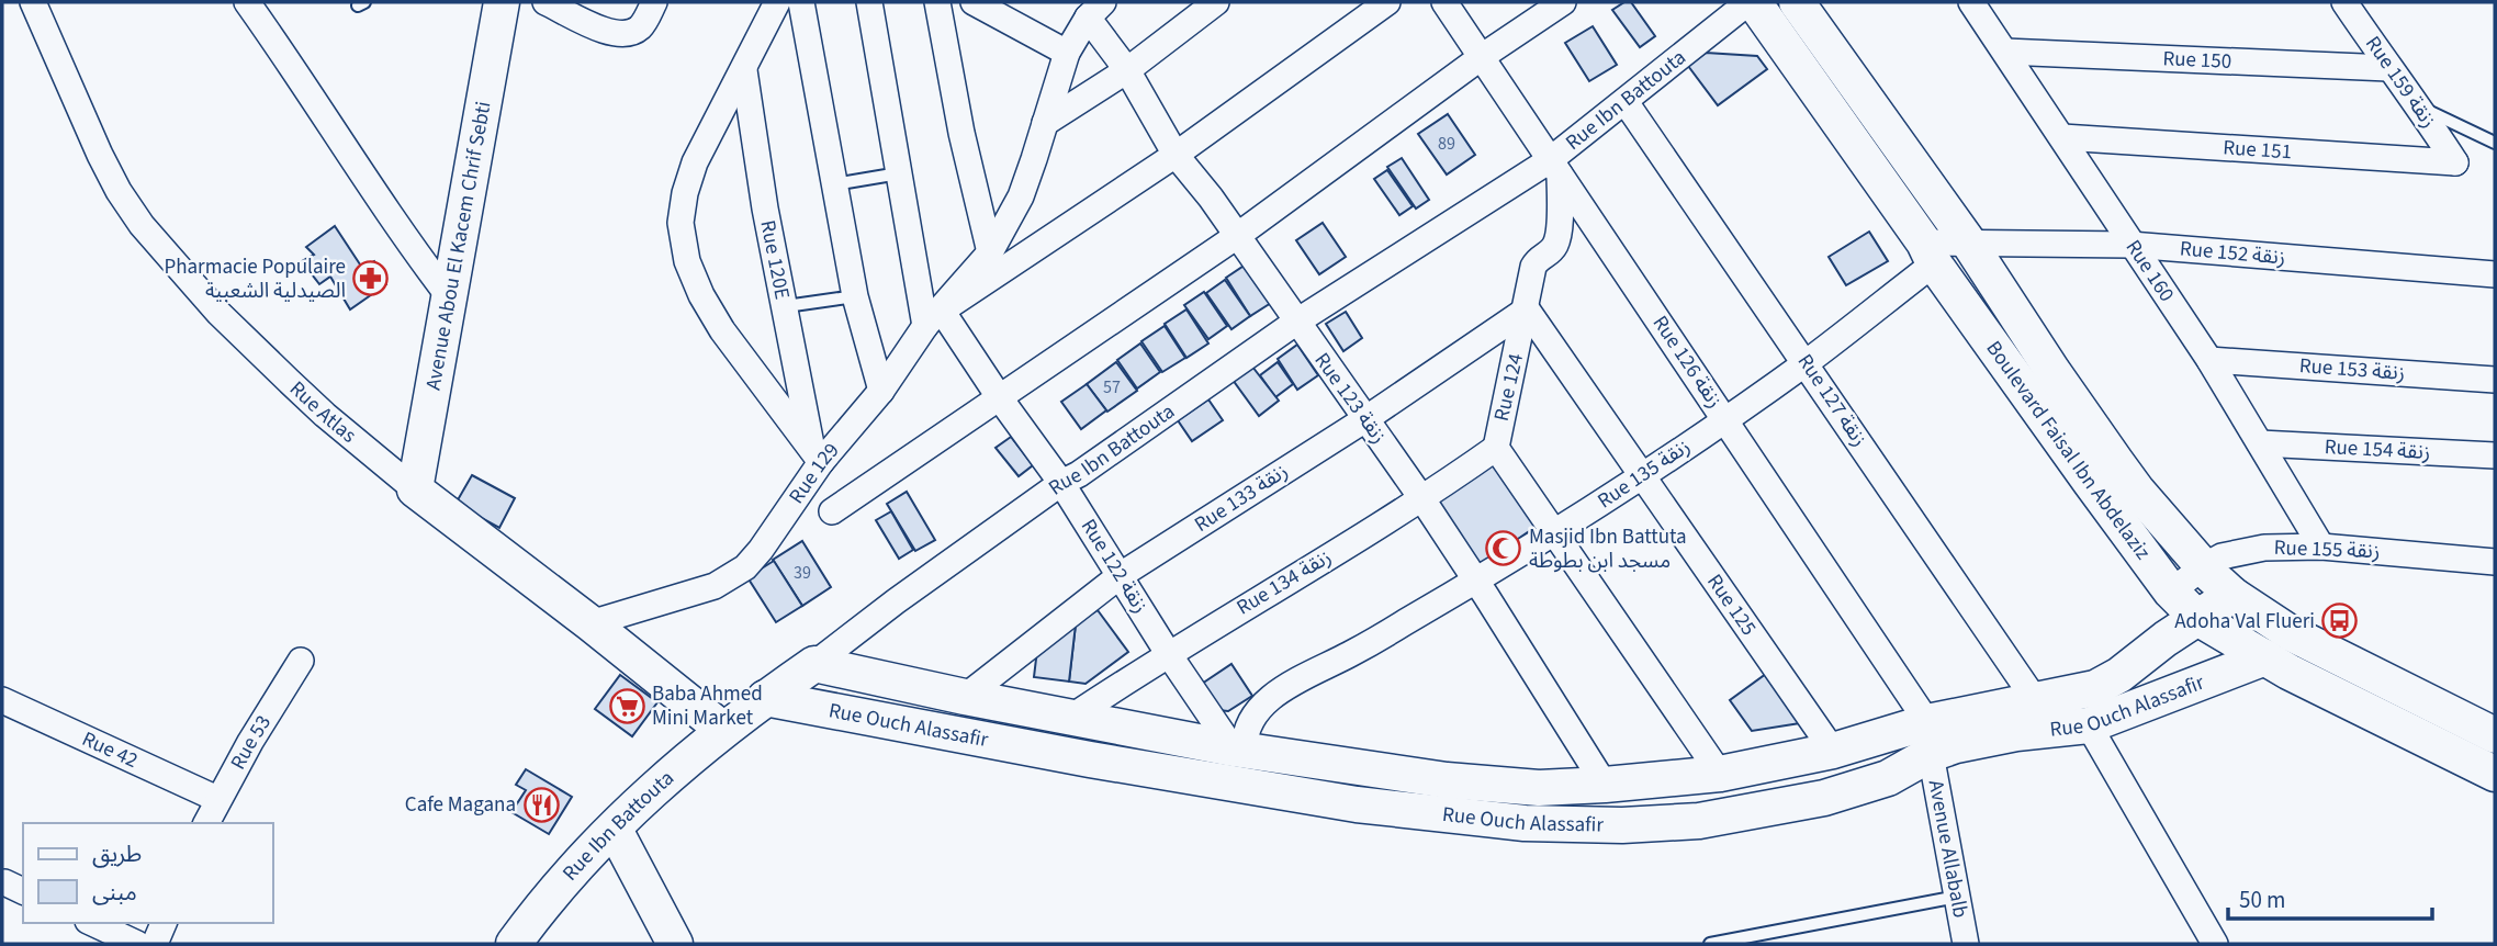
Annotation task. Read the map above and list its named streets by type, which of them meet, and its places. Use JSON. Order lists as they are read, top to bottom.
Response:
{
  "streets": {
    "street": [
      "Rue 150",
      "Rue 159 زنقة",
      "Rue Ibn Battouta",
      "Rue 151",
      "Avenue Abou El Kacem Chrif Sebti",
      "Rue 152 زنقة",
      "Rue 120E",
      "Rue 160",
      "Rue 126 زنقة",
      "Rue 153 زنقة",
      "Rue 124",
      "Rue 123 زنقة",
      "Rue 127 زنقة",
      "Rue Atlas",
      "Boulevard Faisal Ibn Abdelaziz",
      "Rue 154 زنقة",
      "Rue 129",
      "Rue 135 زنقة",
      "Rue 133 زنقة",
      "Rue 155 زنقة",
      "Rue 122 زنقة",
      "Rue 134 زنقة",
      "Rue 125",
      "Rue Ouch Alassafir",
      "Rue 53",
      "Rue 42",
      "Avenue Allabalb"
    ]
  },
  "crossings": [
    ["Rue 150", "Rue 159 زنقة"],
    ["Rue 150", "Rue 160"],
    ["Rue 159 زنقة", "Rue 151"],
    ["Rue Ibn Battouta", "Rue 126 زنقة"],
    ["Rue Ibn Battouta", "Rue 124"],
    ["Rue Ibn Battouta", "Rue 123 زنقة"],
    ["Rue Ibn Battouta", "Rue 127 زنقة"],
    ["Rue Ibn Battouta", "Rue Atlas"],
    ["Rue Ibn Battouta", "Rue 122 زنقة"],
    ["Rue Ibn Battouta", "Rue Ouch Alassafir"],
    ["Rue 151", "Rue 160"],
    ["Avenue Abou El Kacem Chrif Sebti", "Rue Atlas"],
    ["Rue 152 زنقة", "Rue 160"],
    ["Rue 152 زنقة", "Boulevard Faisal Ibn Abdelaziz"],
    ["Rue 152 زنقة", "Rue 135 زنقة"],
    ["Rue 120E", "Rue 129"],
    ["Rue 160", "Rue 153 زنقة"],
    ["Rue 160", "Rue 154 زنقة"],
    ["Rue 160", "Rue 155 زنقة"],
    ["Rue 126 زنقة", "Rue 124"],
    ["Rue 126 زنقة", "Rue 135 زنقة"],
    ["Rue 126 زنقة", "Rue Ouch Alassafir"],
    ["Rue 126 زنقة", "Avenue Allabalb"],
    ["Rue 124", "Rue 135 زنقة"],
    ["Rue 124", "Rue 133 زنقة"],
    ["Rue 124", "Rue 134 زنقة"],
    ["Rue 124", "Rue 125"],
    ["Rue 124", "Rue Ouch Alassafir"],
    ["Rue 123 زنقة", "Rue 129"],
    ["Rue 123 زنقة", "Rue 135 زنقة"],
    ["Rue 123 زنقة", "Rue 133 زنقة"],
    ["Rue 123 زنقة", "Rue 134 زنقة"],
    ["Rue 123 زنقة", "Rue Ouch Alassafir"],
    ["Rue 127 زنقة", "Rue 135 زنقة"],
    ["Rue 127 زنقة", "Rue Ouch Alassafir"],
    ["Rue Atlas", "Rue 129"],
    ["Boulevard Faisal Ibn Abdelaziz", "Rue 135 زنقة"],
    ["Boulevard Faisal Ibn Abdelaziz", "Rue 155 زنقة"],
    ["Boulevard Faisal Ibn Abdelaziz", "Rue Ouch Alassafir"],
    ["Rue 129", "Rue 122 زنقة"],
    ["Rue 135 زنقة", "Rue 122 زنقة"],
    ["Rue 135 زنقة", "Rue 125"],
    ["Rue 135 زنقة", "Rue Ouch Alassafir"],
    ["Rue 133 زنقة", "Rue 122 زنقة"],
    ["Rue 133 زنقة", "Rue 125"],
    ["Rue 133 زنقة", "Rue Ouch Alassafir"],
    ["Rue 122 زنقة", "Rue 134 زنقة"],
    ["Rue 122 زنقة", "Rue Ouch Alassafir"],
    ["Rue 134 زنقة", "Rue Ouch Alassafir"],
    ["Rue 125", "Rue Ouch Alassafir"],
    ["Rue Ouch Alassafir", "Avenue Allabalb"],
    ["Rue 53", "Rue 42"]
  ],
  "places": {
    "pharmacy": ["Pharmacie Populaire الصيدلية الشعبية"],
    "mosque": ["Masjid Ibn Battuta مسجد ابن بطوطة"],
    "bus stop": ["Adoha Val Flueri"],
    "supermarket": ["Baba Ahmed Mini Market"],
    "restaurant": ["Cafe Magana"]
  },
  "house_numbers": ["89", "57", "39"],
  "legend": ["طريق", "مبنى"],
  "scale_bar": "50 m"
}
